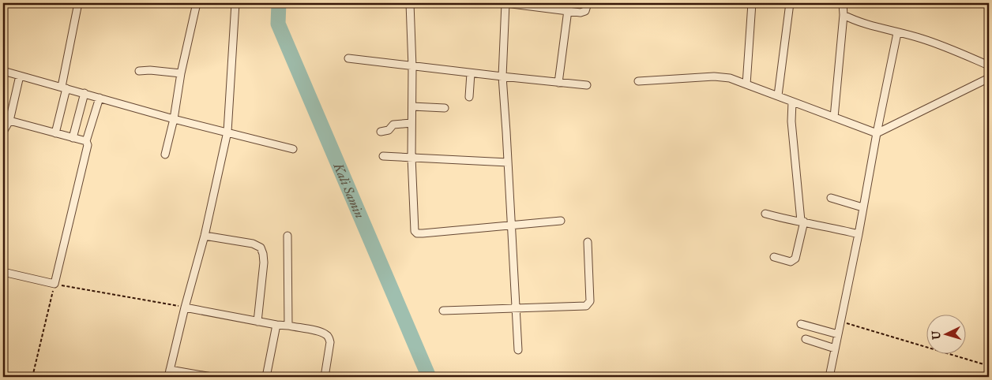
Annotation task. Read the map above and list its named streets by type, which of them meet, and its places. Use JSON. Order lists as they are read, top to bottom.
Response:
{
  "water": ["Kali Samin"],
  "north": "left"
}
